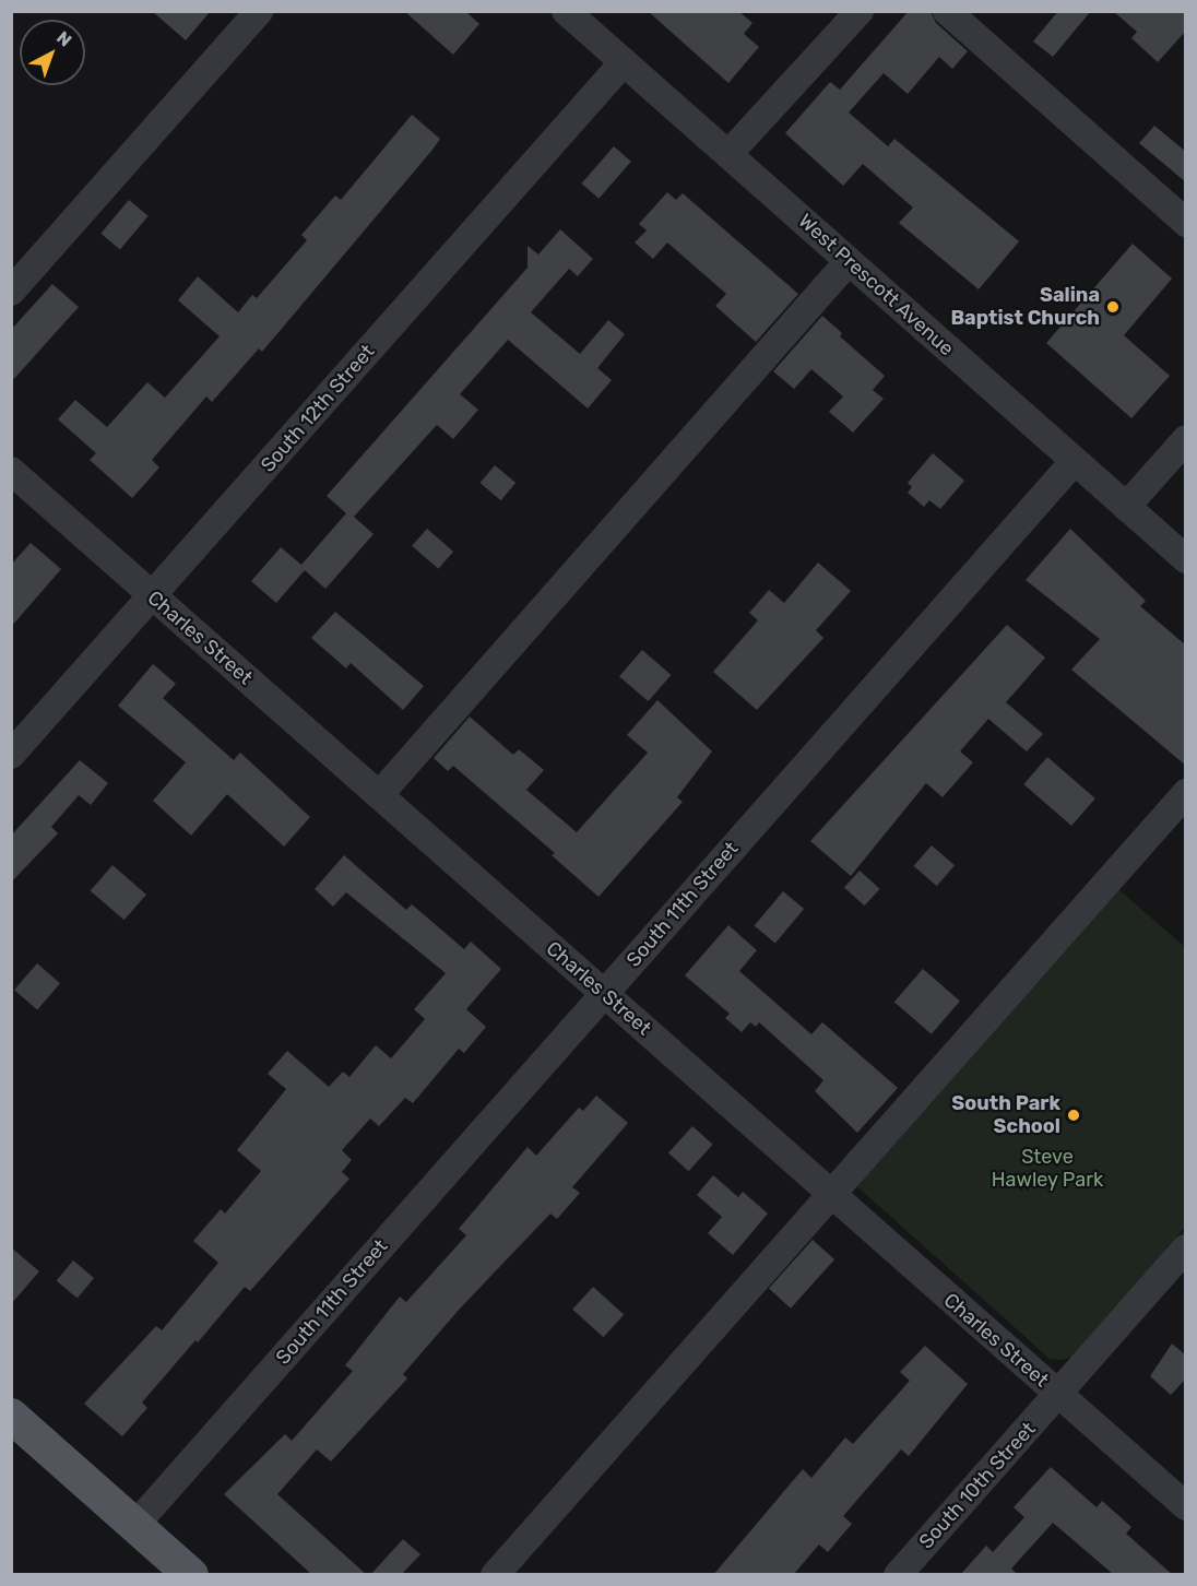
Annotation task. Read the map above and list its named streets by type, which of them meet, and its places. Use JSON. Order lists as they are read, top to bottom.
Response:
{
  "streets": {
    "street": [
      "West Prescott Avenue",
      "South 12th Street",
      "Charles Street",
      "South 11th Street",
      "South 10th Street"
    ]
  },
  "crossings": [
    ["West Prescott Avenue", "South 12th Street"],
    ["West Prescott Avenue", "South 11th Street"],
    ["South 12th Street", "Charles Street"],
    ["Charles Street", "South 11th Street"],
    ["Charles Street", "South 10th Street"]
  ],
  "parks": ["Steve Hawley Park"],
  "places": ["Salina Baptist Church", "South Park School"],
  "north": "top right"
}
